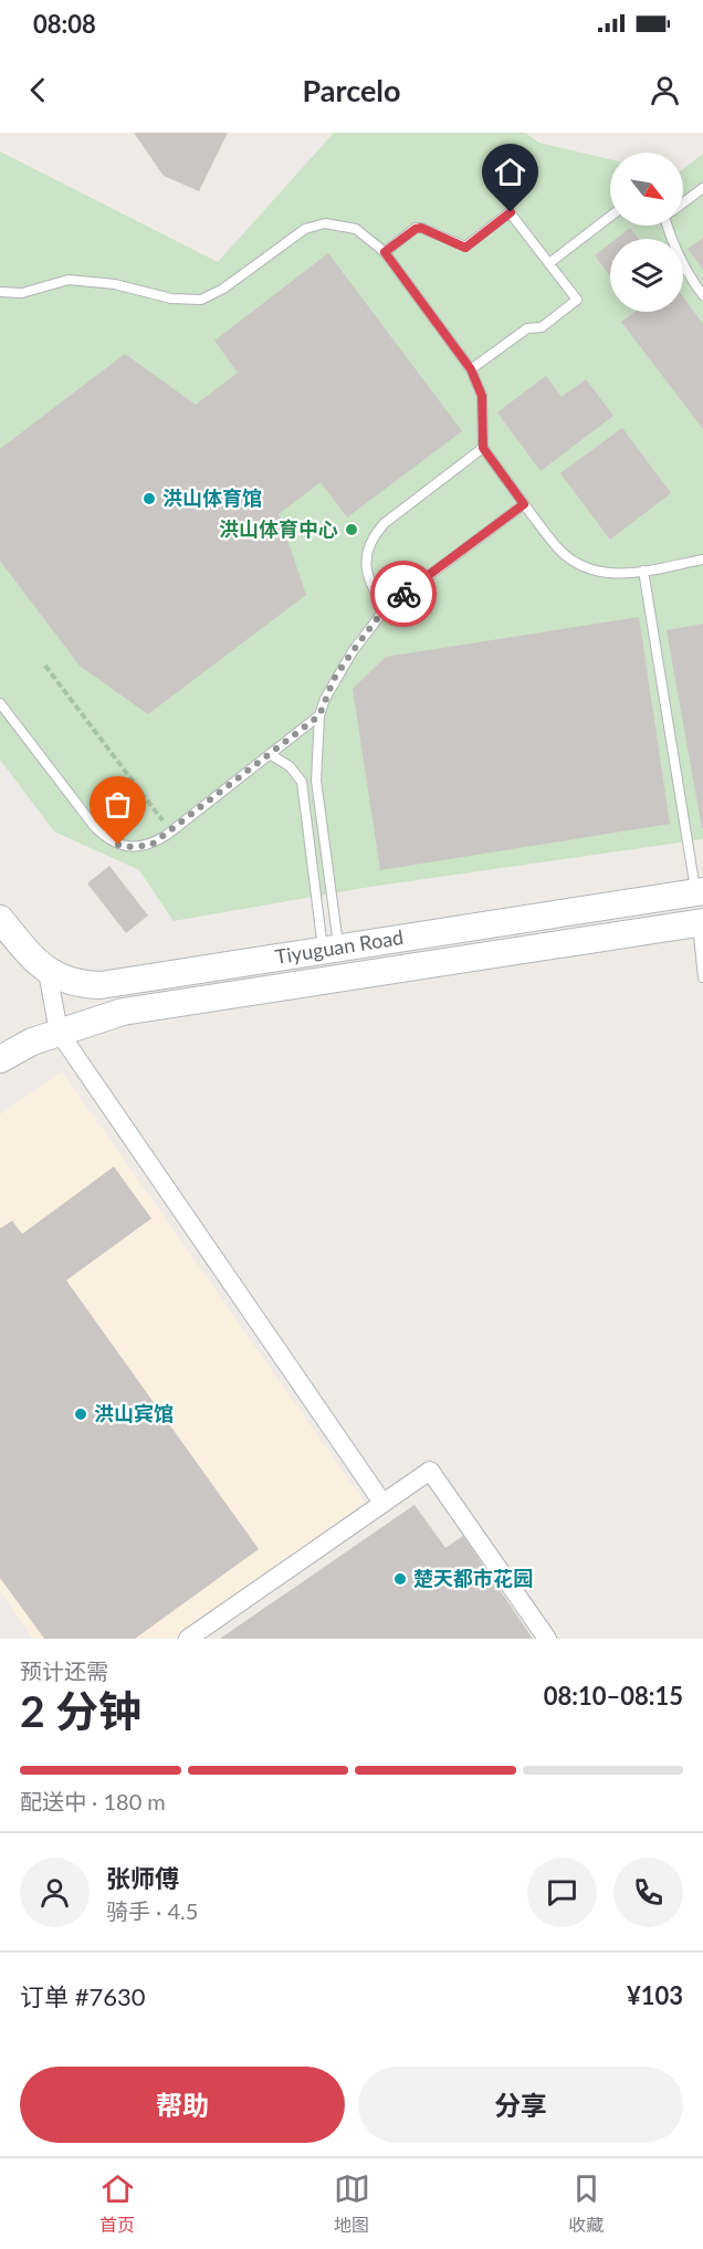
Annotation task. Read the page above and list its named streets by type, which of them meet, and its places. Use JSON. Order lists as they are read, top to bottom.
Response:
{
  "streets": {
    "main road": ["Tiyuguan Road"]
  },
  "places": [
    "洪山体育馆",
    "洪山体育中心",
    "洪山宾馆",
    "楚天都市花园"
  ],
  "north": "bottom right",
  "page": {
    "status": "08:08",
    "header": "Parcelo",
    "heading": ["2 分钟", "预计还需", "08:10–08:15"],
    "panel": [
      "张师傅",
      "骑手 · 4.5",
      "订单 #7630",
      "¥103"
    ],
    "bar": "配送中 · 180 m",
    "buttons": ["帮助", "分享"],
    "tabs": ["首页", "地图", "收藏"]
  }
}
